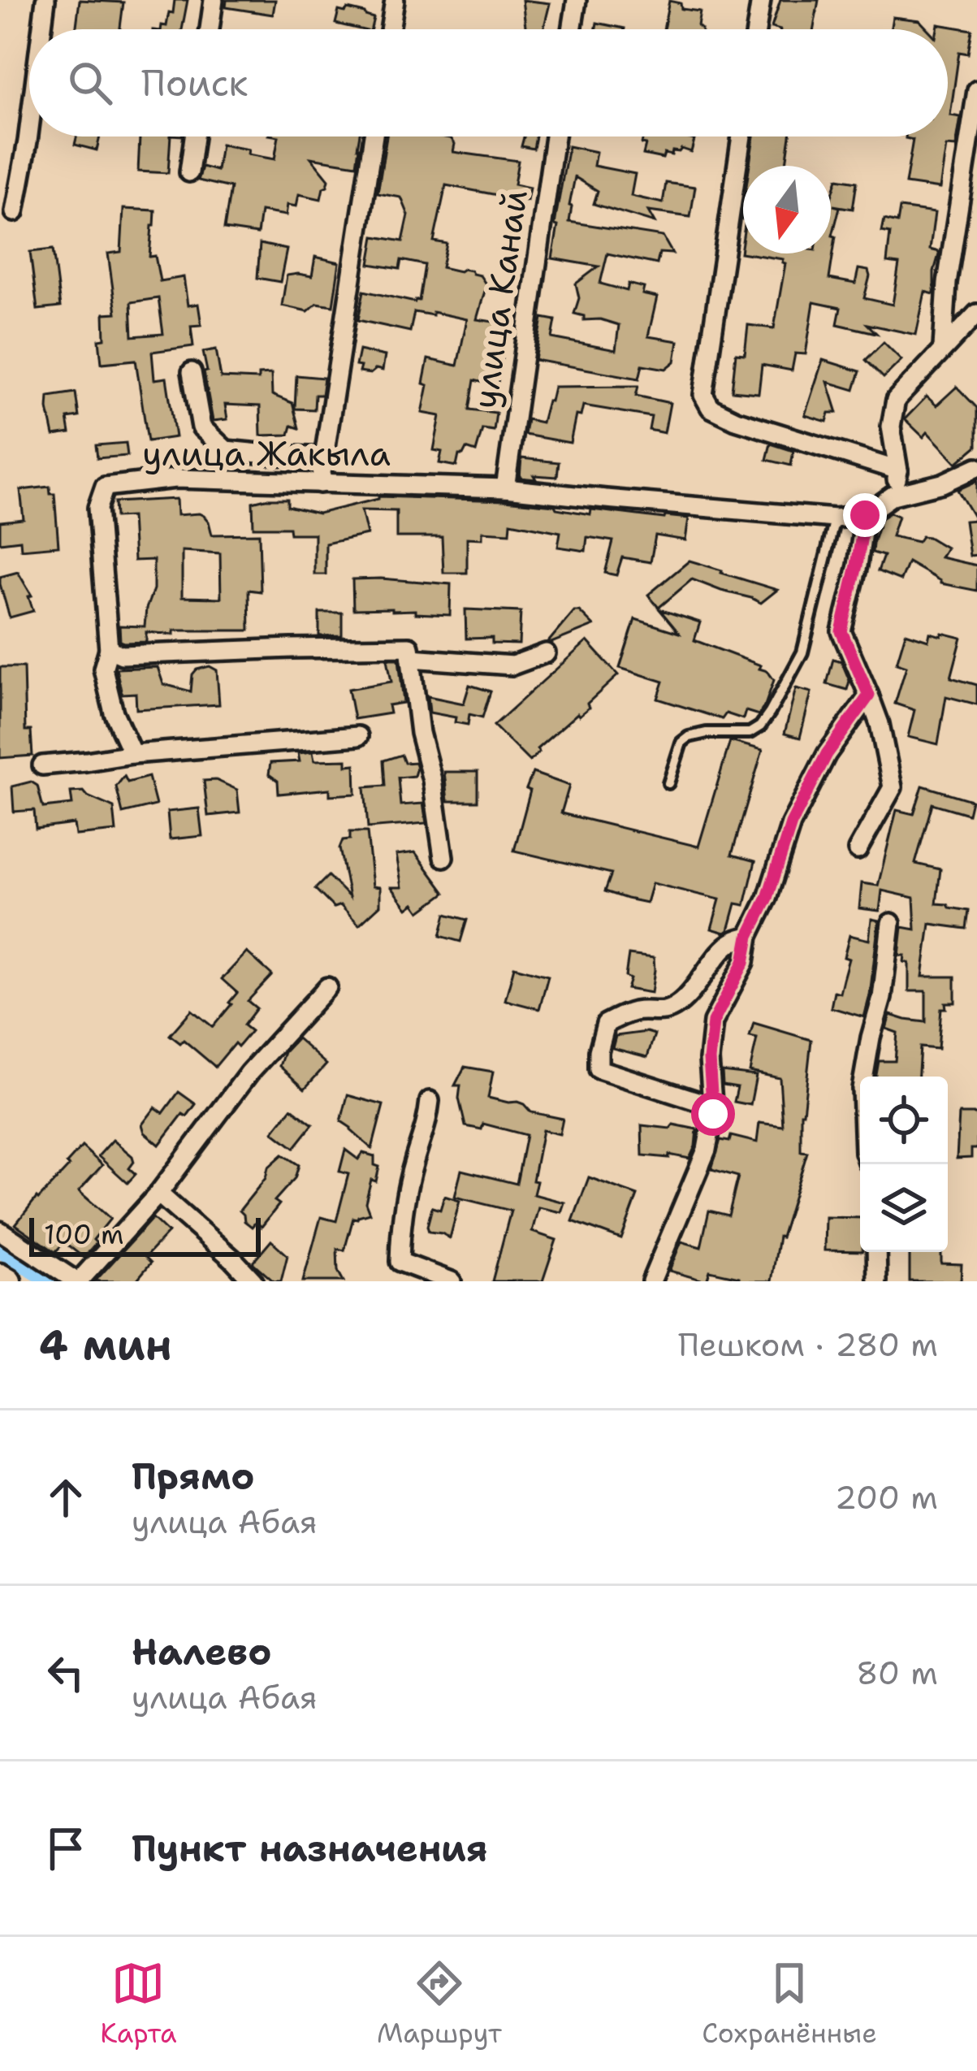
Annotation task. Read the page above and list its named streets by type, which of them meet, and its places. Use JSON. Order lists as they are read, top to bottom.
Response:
{
  "streets": {
    "street": ["улица Канай", "улица Жакыла"]
  },
  "crossings": [
    ["улица Канай", "улица Жакыла"]
  ],
  "scale_bar": "100 m",
  "north": "bottom",
  "page": {
    "search": "Поиск",
    "scale": "100 m",
    "heading": ["4 мин", "Пешком · 280 m"],
    "list": [
      ["Прямо", "улица Абая", "200 m"],
      ["Налево", "улица Абая", "80 m"],
      "Пункт назначения"
    ],
    "nav": ["Карта", "Маршрут", "Сохранённые"]
  }
}
